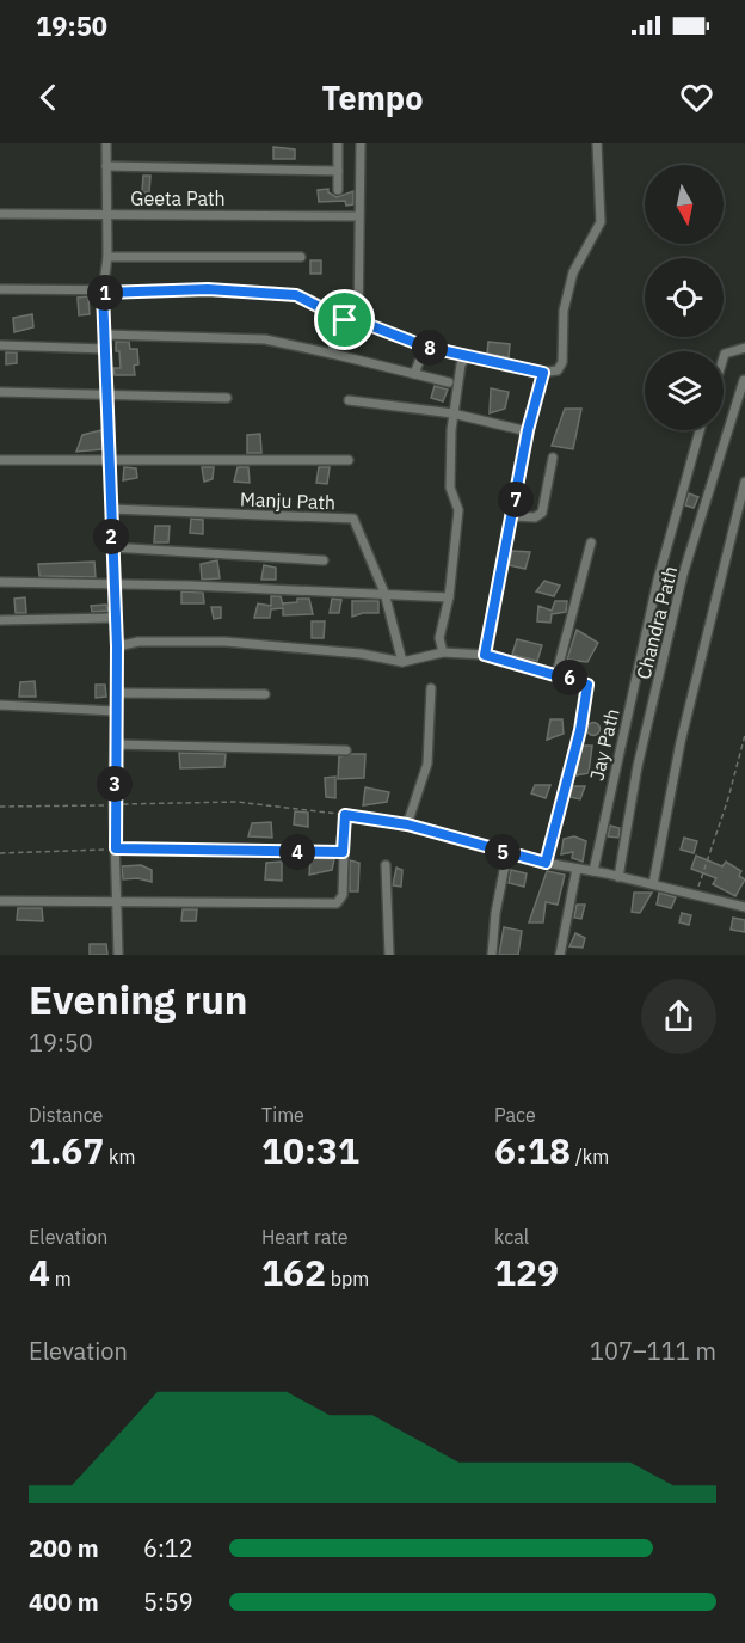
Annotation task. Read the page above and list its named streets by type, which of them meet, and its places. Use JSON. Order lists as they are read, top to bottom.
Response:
{
  "streets": {
    "street": [
      "Geeta Path",
      "Manju Path",
      "Chandra Path",
      "Jay Path"
    ]
  },
  "north": "bottom",
  "page": {
    "status": "19:50",
    "header": "Tempo",
    "pins": [
      "1",
      "8",
      "7",
      "2",
      "6",
      "3",
      "4",
      "5"
    ],
    "heading": ["Evening run", "19:50"],
    "stats": [
      ["Distance", "1.67 km"],
      ["Time", "10:31"],
      ["Pace", "6:18 /km"],
      ["Elevation", "4 m"],
      ["Heart rate", "162 bpm"],
      ["kcal", "129"]
    ],
    "chart": ["Elevation", "107–111 m"],
    "list": [
      {
        "name": "200 m",
        "note": "6:12"
      },
      {
        "name": "400 m",
        "note": "5:59"
      }
    ]
  }
}
